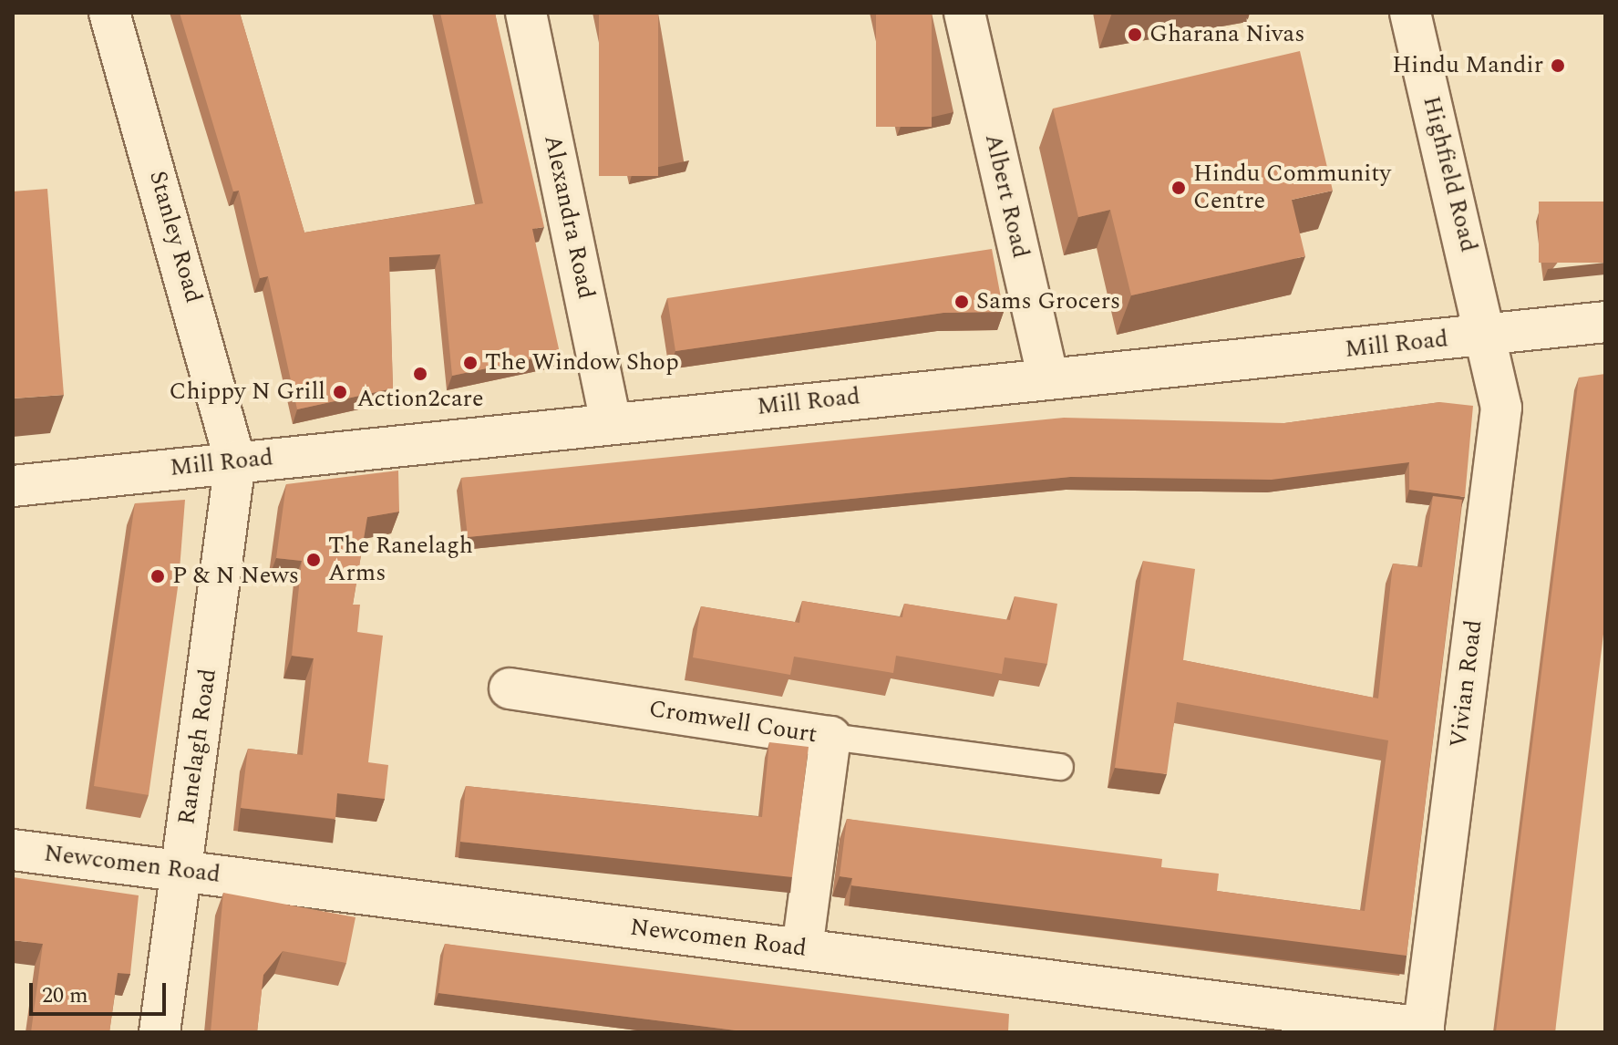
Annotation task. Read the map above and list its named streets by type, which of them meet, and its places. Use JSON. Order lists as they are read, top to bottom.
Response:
{
  "streets": {
    "street": [
      "Highfield Road",
      "Albert Road",
      "Alexandra Road",
      "Stanley Road",
      "Mill Road",
      "Vivian Road",
      "Cromwell Court",
      "Ranelagh Road",
      "Newcomen Road"
    ]
  },
  "crossings": [
    ["Highfield Road", "Mill Road"],
    ["Highfield Road", "Vivian Road"],
    ["Albert Road", "Mill Road"],
    ["Alexandra Road", "Mill Road"],
    ["Stanley Road", "Mill Road"],
    ["Stanley Road", "Ranelagh Road"],
    ["Mill Road", "Vivian Road"],
    ["Mill Road", "Ranelagh Road"],
    ["Vivian Road", "Newcomen Road"],
    ["Cromwell Court", "Newcomen Road"],
    ["Ranelagh Road", "Newcomen Road"]
  ],
  "places": [
    "Gharana Nivas",
    "Hindu Mandir",
    "Hindu Community Centre",
    "Sams Grocers",
    "The Window Shop",
    "Action2care",
    "Chippy N Grill",
    "The Ranelagh Arms",
    "P & N News"
  ],
  "scale_bar": "20 m"
}
